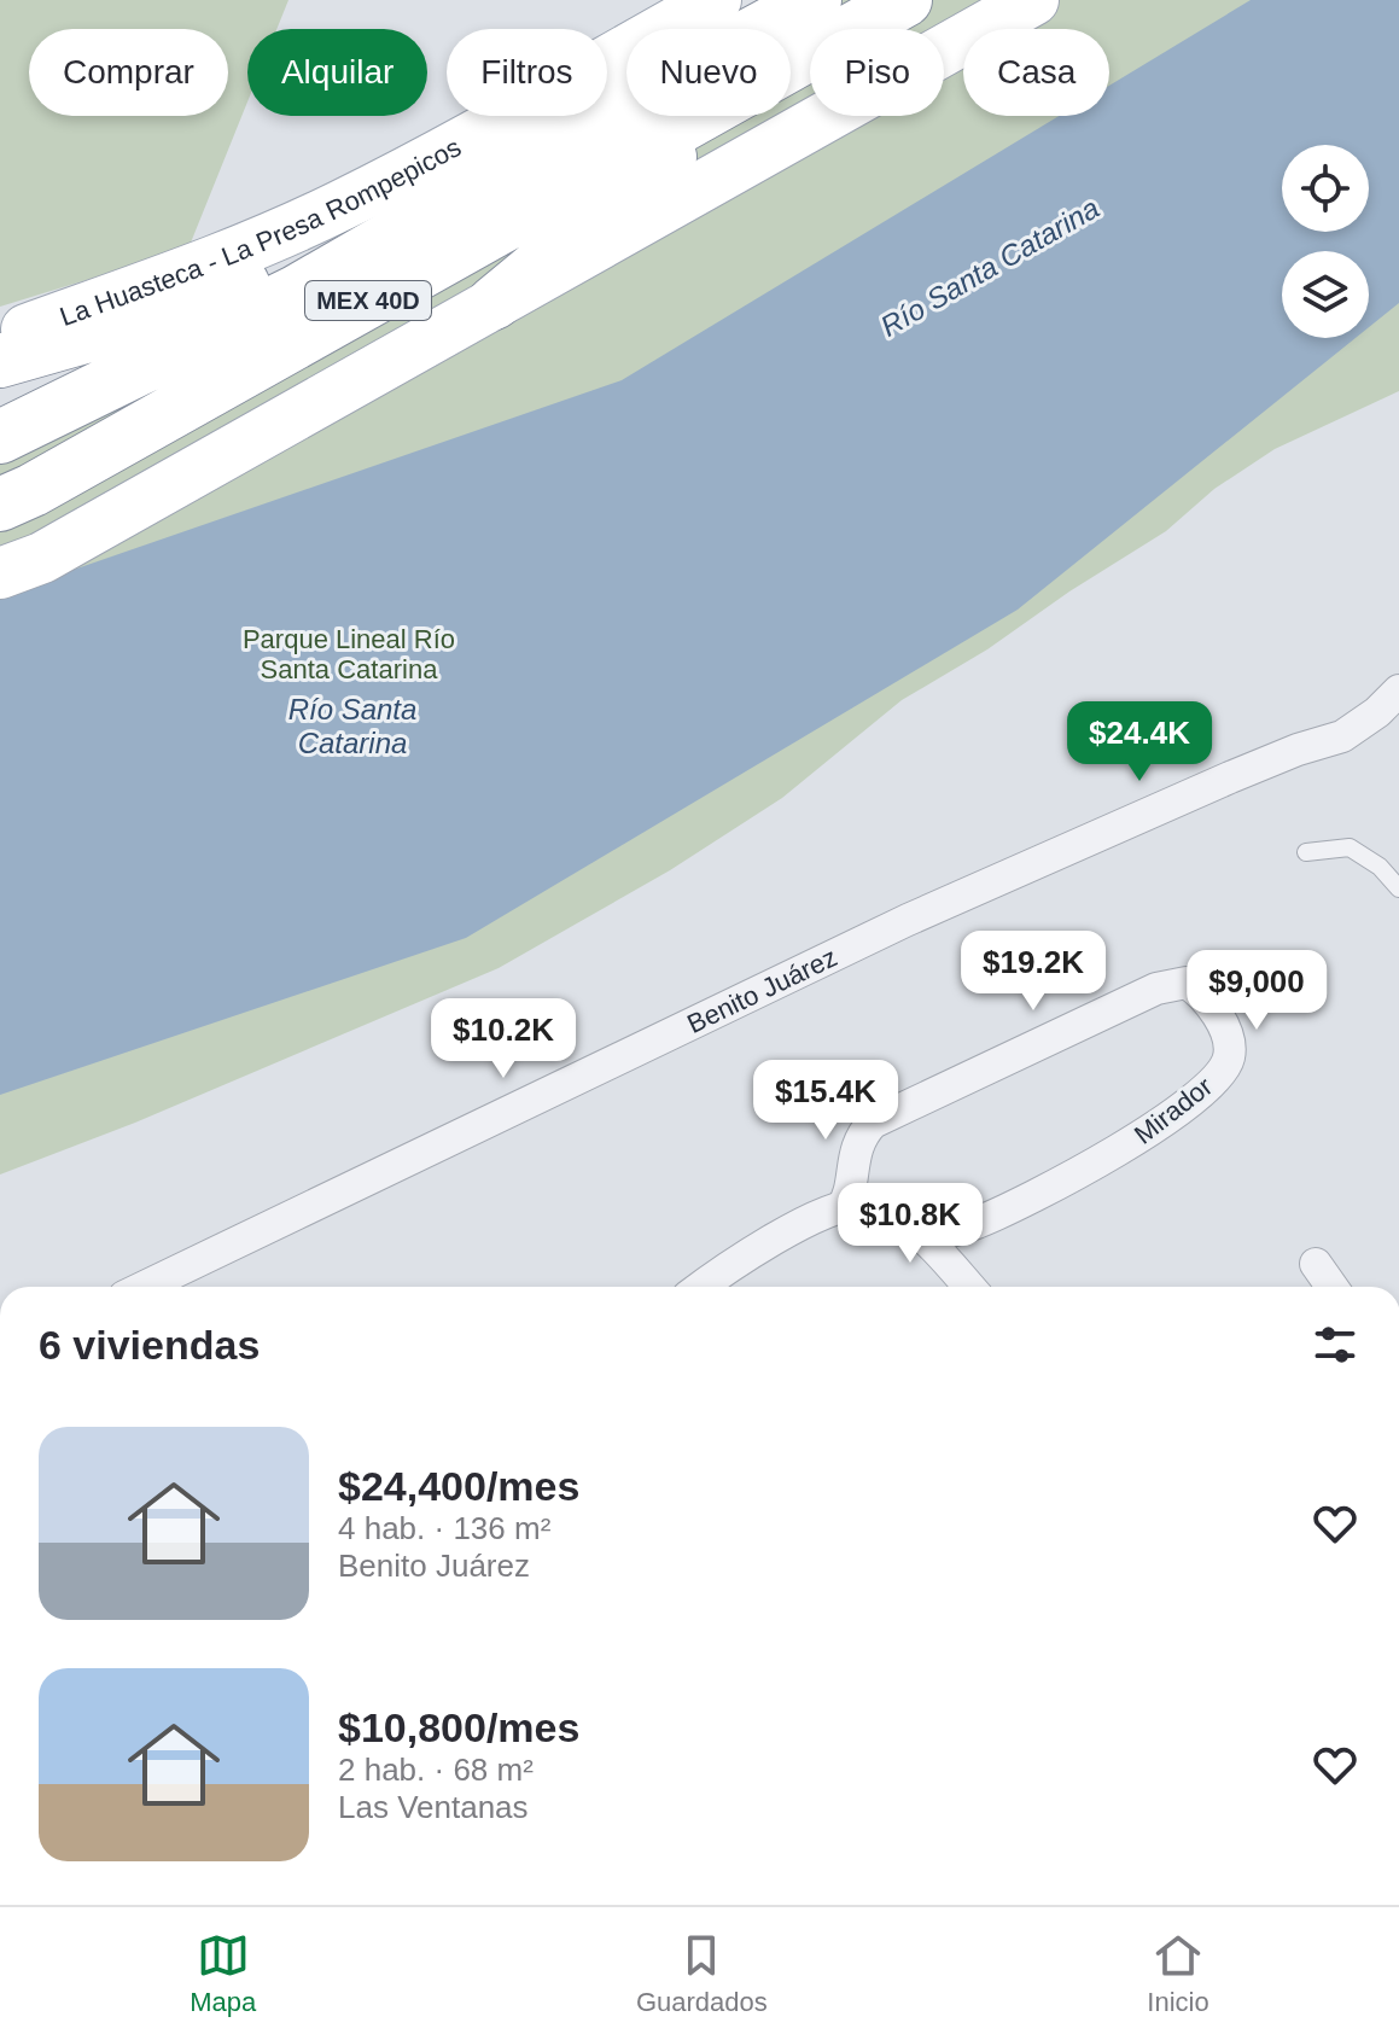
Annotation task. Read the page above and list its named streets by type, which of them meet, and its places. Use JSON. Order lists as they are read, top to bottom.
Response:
{
  "streets": {
    "highway": ["MEX 40D"],
    "main road": ["La Huasteca - La Presa Rompepicos"],
    "street": ["Benito Juárez", "Mirador"]
  },
  "water": ["Río Santa Catarina"],
  "parks": ["Parque Lineal Río Santa Catarina"],
  "page": {
    "chip": [
      "Comprar",
      "Alquilar",
      "Filtros",
      "Nuevo",
      "Piso",
      "Casa"
    ],
    "price": [
      "$24.4K",
      "$19.2K",
      "$9,000",
      "$10.2K",
      "$15.4K",
      "$10.8K"
    ],
    "heading": "6 viviendas",
    "list": [
      {
        "name": "$24,400/mes",
        "note": "4 hab. · 136 m² · Benito Juárez"
      },
      {
        "name": "$10,800/mes",
        "note": "2 hab. · 68 m² · Las Ventanas"
      }
    ],
    "tabs": ["Mapa", "Guardados", "Inicio"]
  }
}
